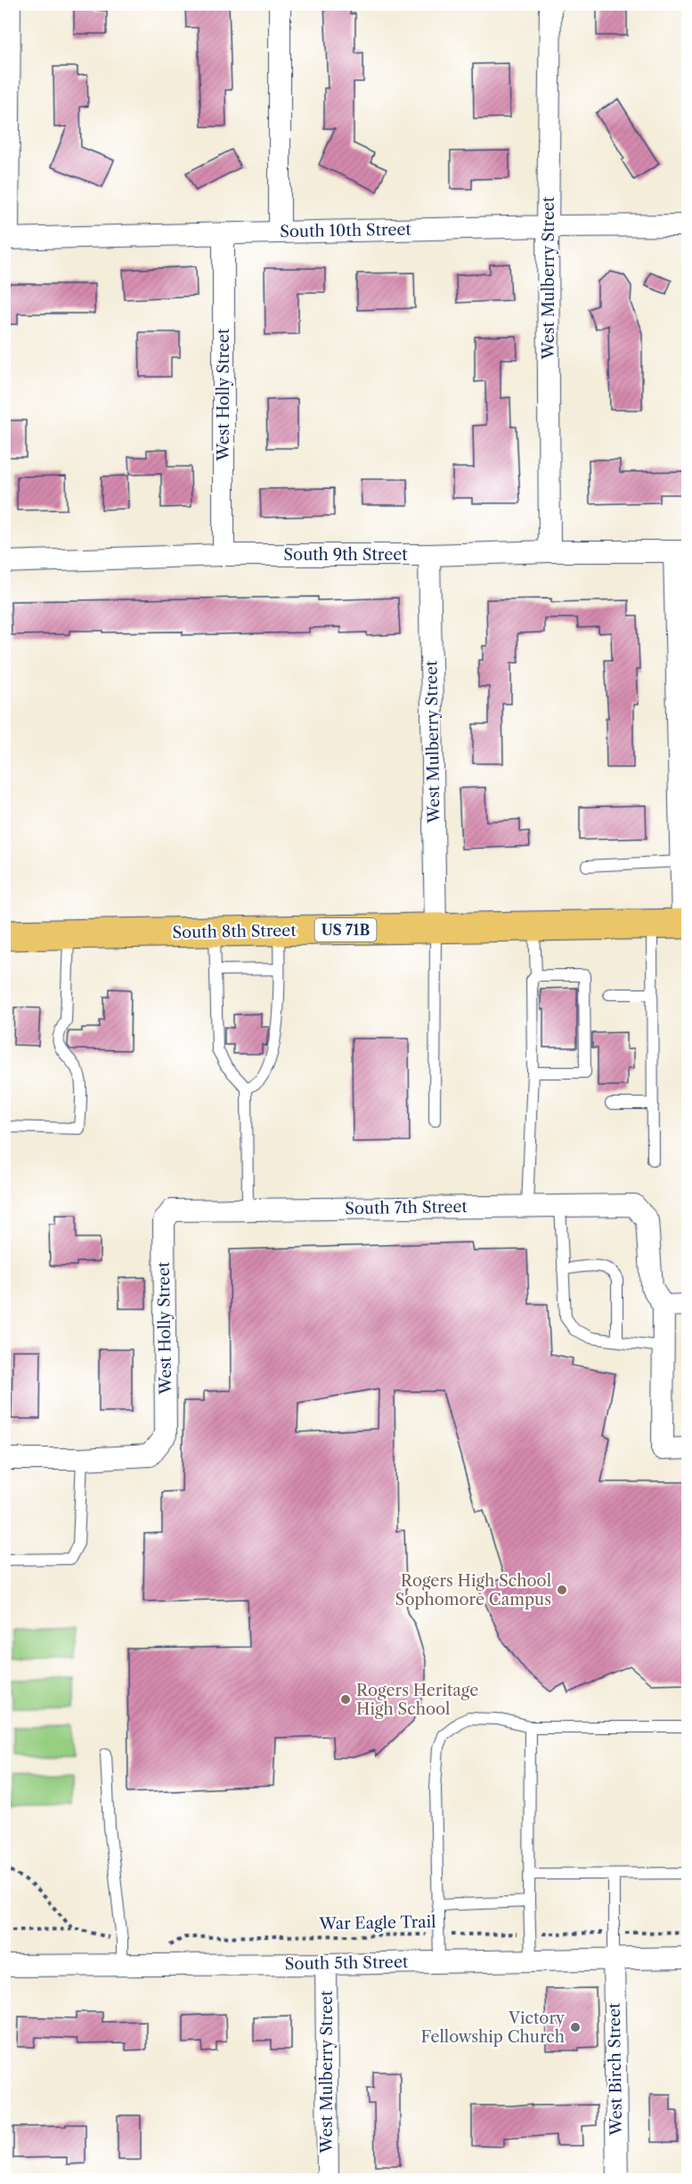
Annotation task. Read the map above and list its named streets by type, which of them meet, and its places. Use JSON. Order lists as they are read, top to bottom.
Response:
{
  "streets": {
    "main road": ["US 71B", "South 8th Street"],
    "street": [
      "South 10th Street",
      "West Mulberry Street",
      "West Holly Street",
      "South 9th Street",
      "South 7th Street",
      "South 5th Street",
      "West Birch Street"
    ],
    "path": ["War Eagle Trail"]
  },
  "crossings": [
    ["South 10th Street", "West Mulberry Street"],
    ["South 10th Street", "West Holly Street"],
    ["West Mulberry Street", "South 9th Street"],
    ["West Mulberry Street", "South 8th Street"],
    ["West Mulberry Street", "South 5th Street"],
    ["West Holly Street", "South 9th Street"],
    ["West Holly Street", "South 7th Street"],
    ["South 5th Street", "West Birch Street"]
  ],
  "places": ["Rogers High School Sophomore Campus", "Rogers Heritage High School", "Victory Fellowship Church"]
}
